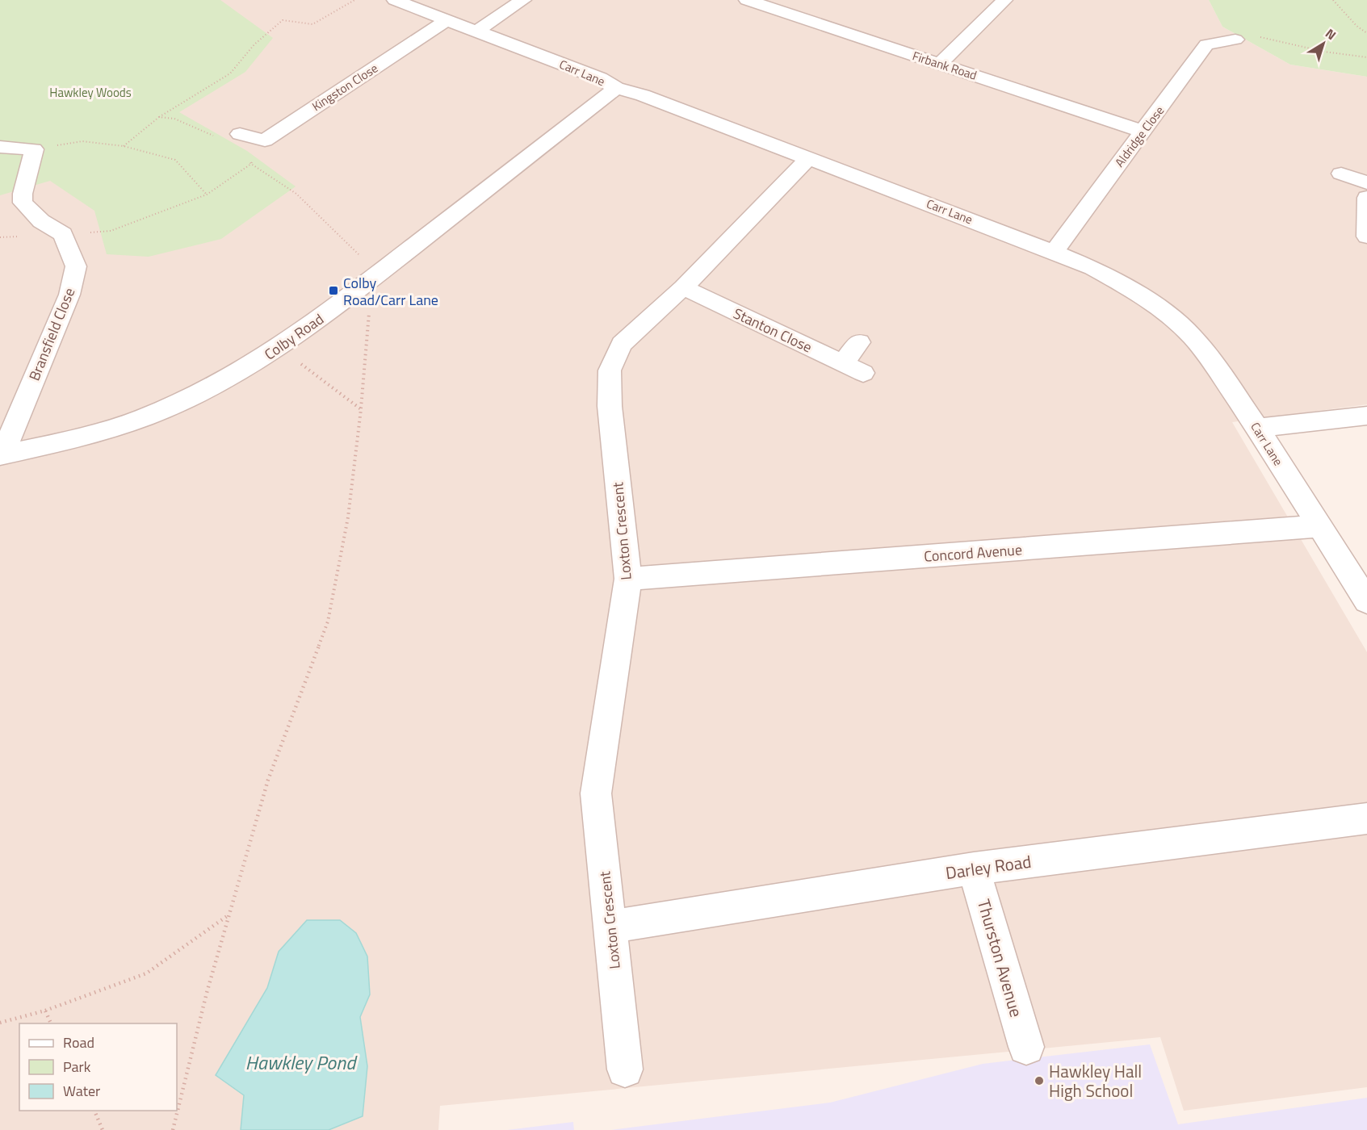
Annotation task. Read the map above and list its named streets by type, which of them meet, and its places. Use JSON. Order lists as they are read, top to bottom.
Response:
{
  "streets": {
    "street": [
      "Firbank Road",
      "Carr Lane",
      "Kingston Close",
      "Aldridge Close",
      "Stanton Close",
      "Bransfield Close",
      "Colby Road",
      "Loxton Crescent",
      "Concord Avenue",
      "Darley Road",
      "Thurston Avenue"
    ]
  },
  "crossings": [
    ["Firbank Road", "Aldridge Close"],
    ["Carr Lane", "Kingston Close"],
    ["Carr Lane", "Aldridge Close"],
    ["Carr Lane", "Colby Road"],
    ["Carr Lane", "Loxton Crescent"],
    ["Carr Lane", "Concord Avenue"],
    ["Stanton Close", "Loxton Crescent"],
    ["Bransfield Close", "Colby Road"],
    ["Loxton Crescent", "Concord Avenue"],
    ["Loxton Crescent", "Darley Road"],
    ["Darley Road", "Thurston Avenue"]
  ],
  "water": ["Hawkley Pond"],
  "parks": ["Hawkley Woods"],
  "places": {
    "transit": ["Colby Road/Carr Lane"],
    "other": ["Hawkley Hall High School"]
  },
  "legend": ["Road", "Park", "Water"],
  "north": "top right"
}
